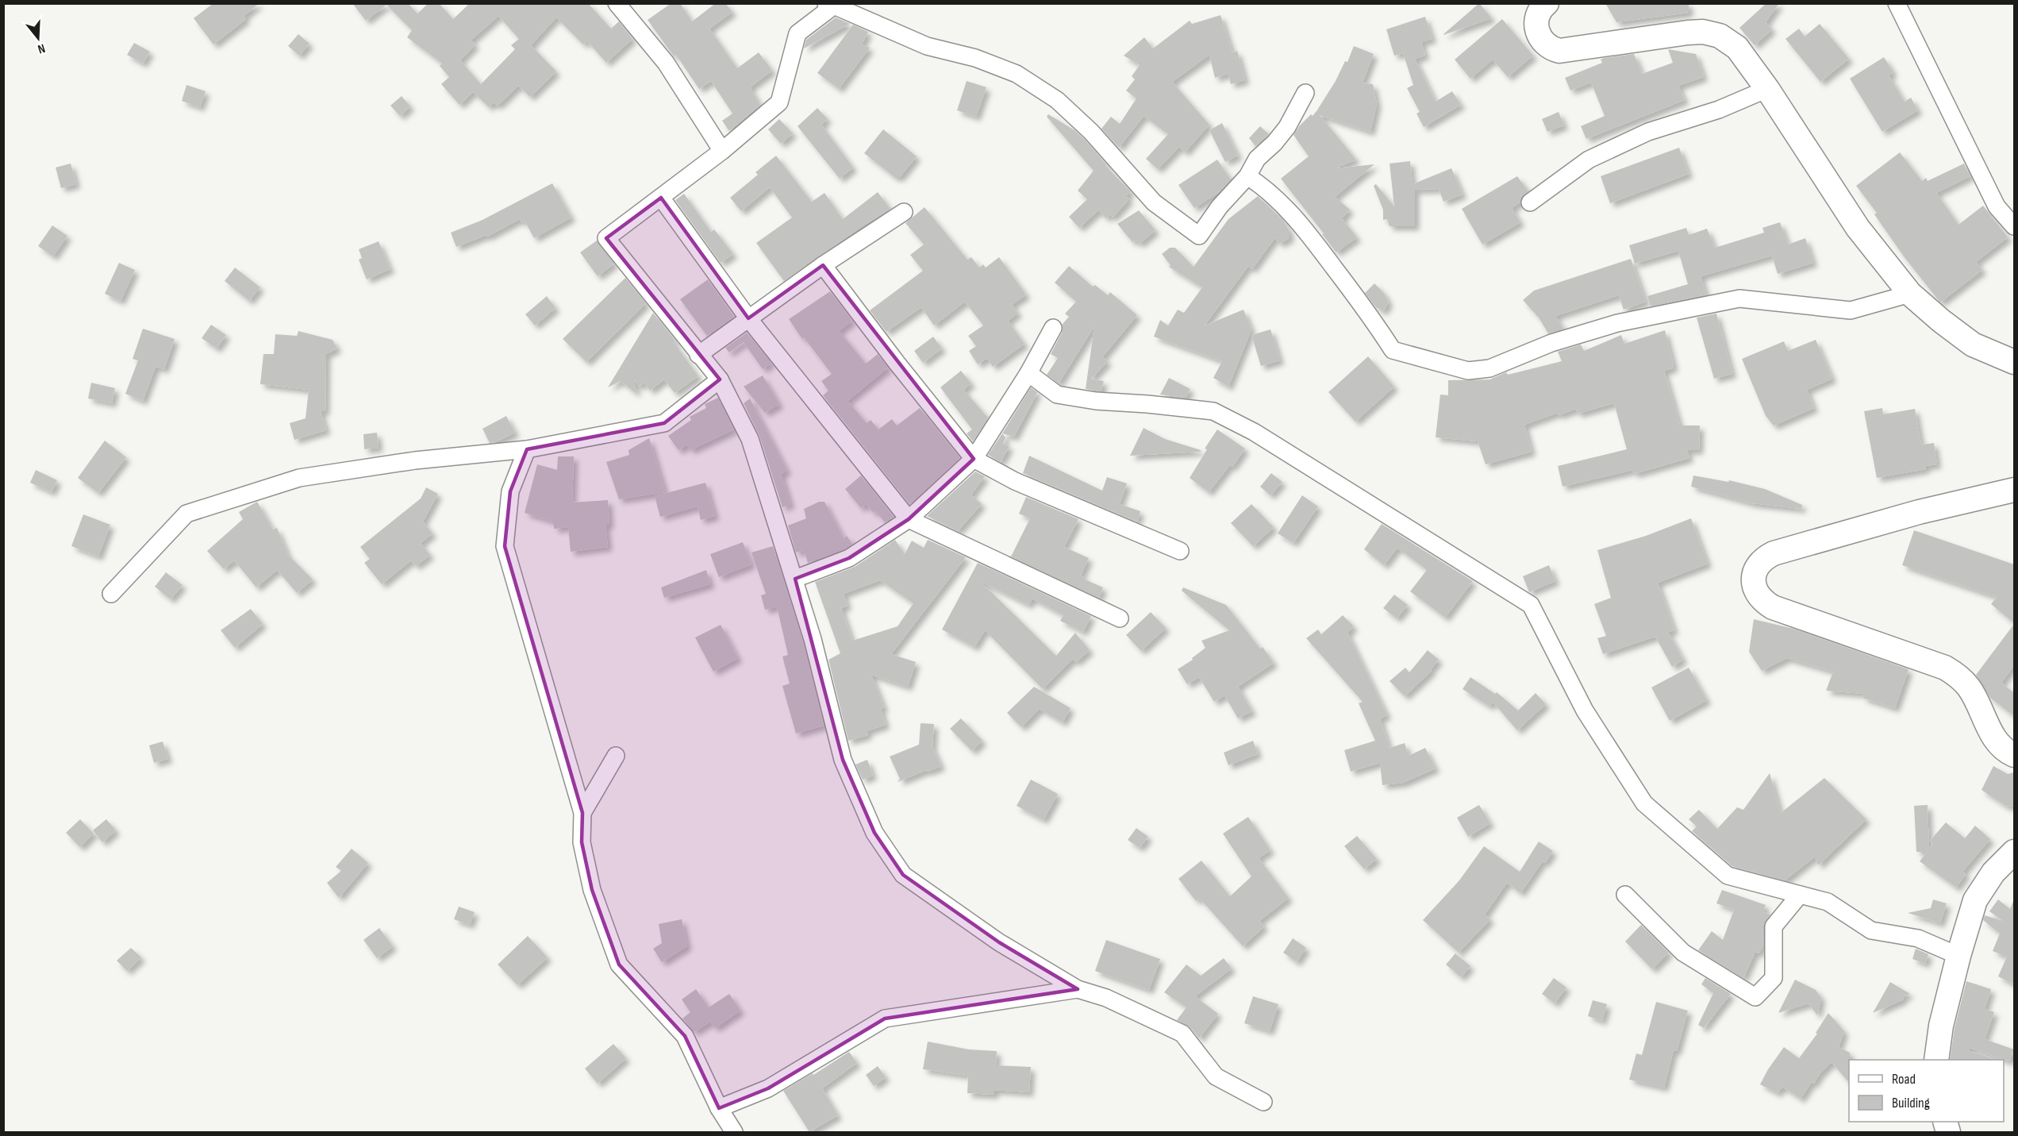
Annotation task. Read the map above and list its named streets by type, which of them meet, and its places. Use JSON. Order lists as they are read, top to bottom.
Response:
{
  "legend": ["Road", "Building"],
  "north": "bottom"
}
